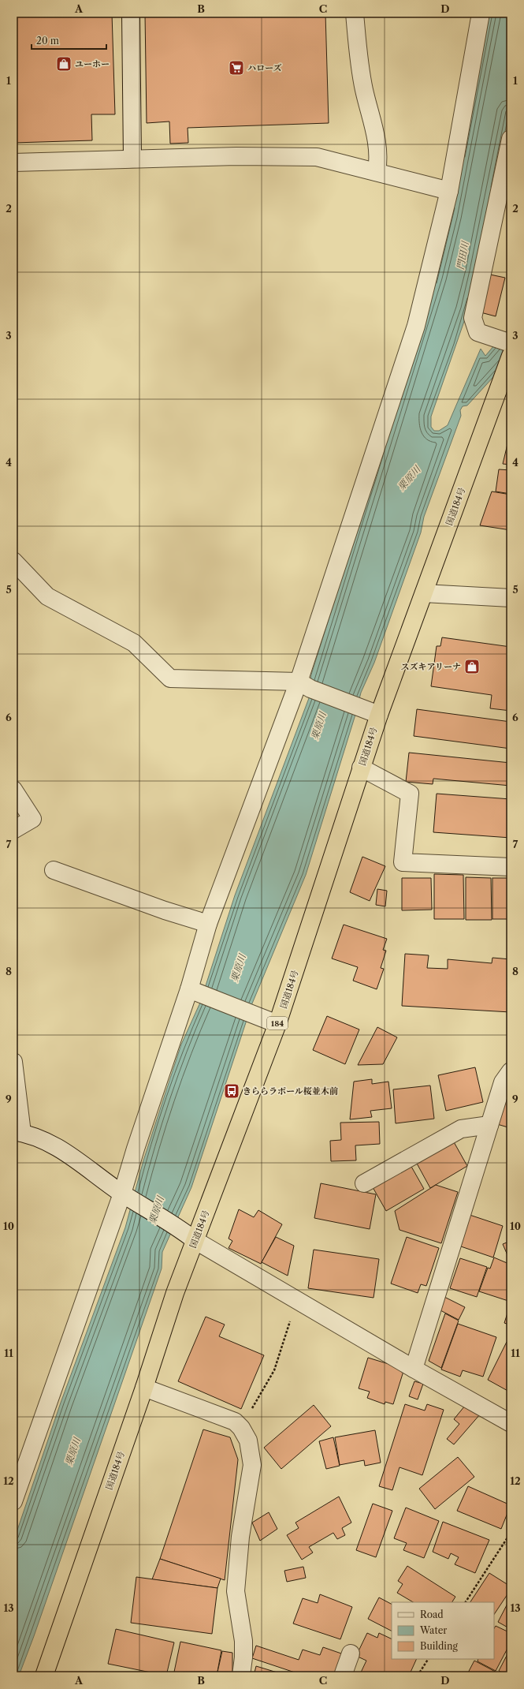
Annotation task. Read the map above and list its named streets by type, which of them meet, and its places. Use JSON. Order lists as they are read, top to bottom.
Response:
{
  "streets": {
    "highway": ["国道184号", "184"]
  },
  "water": ["門田川", "栗原川"],
  "places": {
    "shop": ["ユーホー", "スズキアリーナ"],
    "supermarket": ["ハローズ"],
    "bus stop": ["きららラポール桜並木前"]
  },
  "legend": ["Road", "Water", "Building"],
  "scale_bar": "20 m",
  "grid": {
    "columns": [
      "A",
      "B",
      "C",
      "D"
    ],
    "rows": [
      "1",
      "2",
      "3",
      "4",
      "5",
      "6",
      "7",
      "8",
      "9",
      "10",
      "11",
      "12",
      "13"
    ]
  }
}
